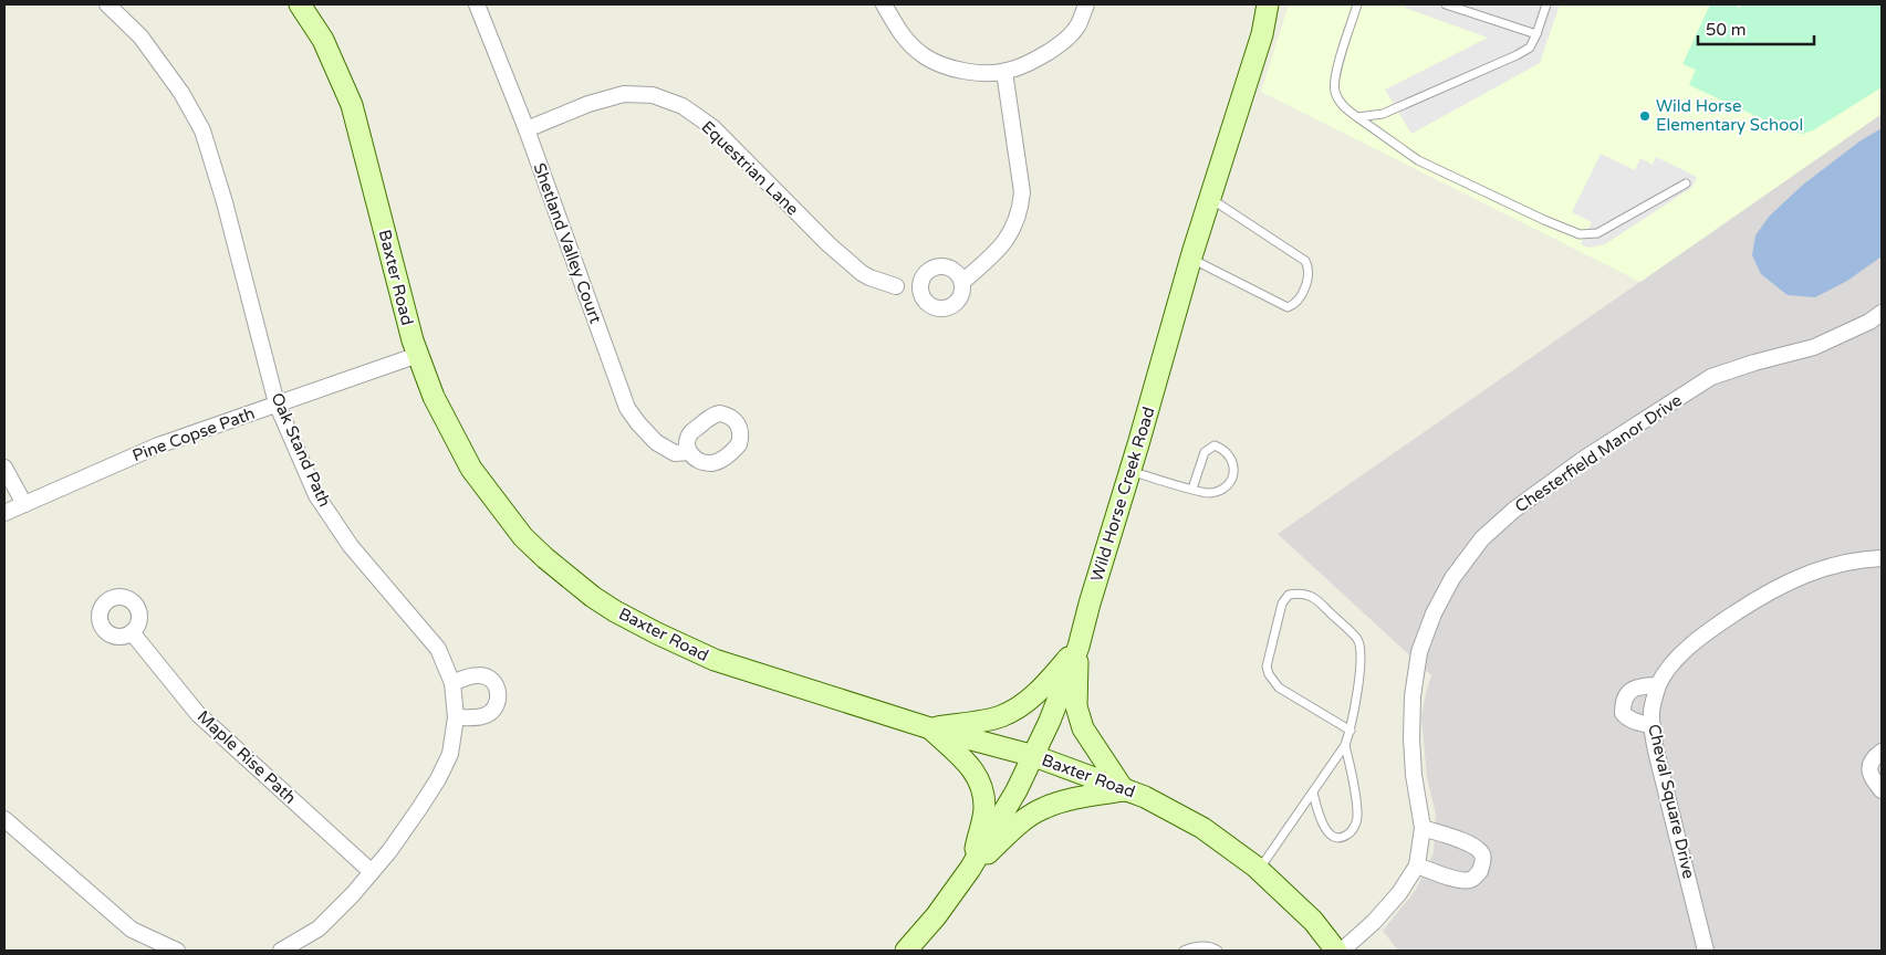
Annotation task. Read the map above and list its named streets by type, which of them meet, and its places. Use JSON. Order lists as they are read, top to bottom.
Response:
{
  "streets": {
    "main road": ["Baxter Road", "Wild Horse Creek Road"],
    "street": [
      "Equestrian Lane",
      "Shetland Valley Court",
      "Pine Copse Path",
      "Oak Stand Path",
      "Chesterfield Manor Drive",
      "Maple Rise Path",
      "Cheval Square Drive"
    ]
  },
  "crossings": [
    ["Equestrian Lane", "Shetland Valley Court"],
    ["Baxter Road", "Pine Copse Path"],
    ["Baxter Road", "Wild Horse Creek Road"],
    ["Pine Copse Path", "Oak Stand Path"],
    ["Oak Stand Path", "Maple Rise Path"]
  ],
  "places": ["Wild Horse Elementary School"],
  "scale_bar": "50 m"
}
